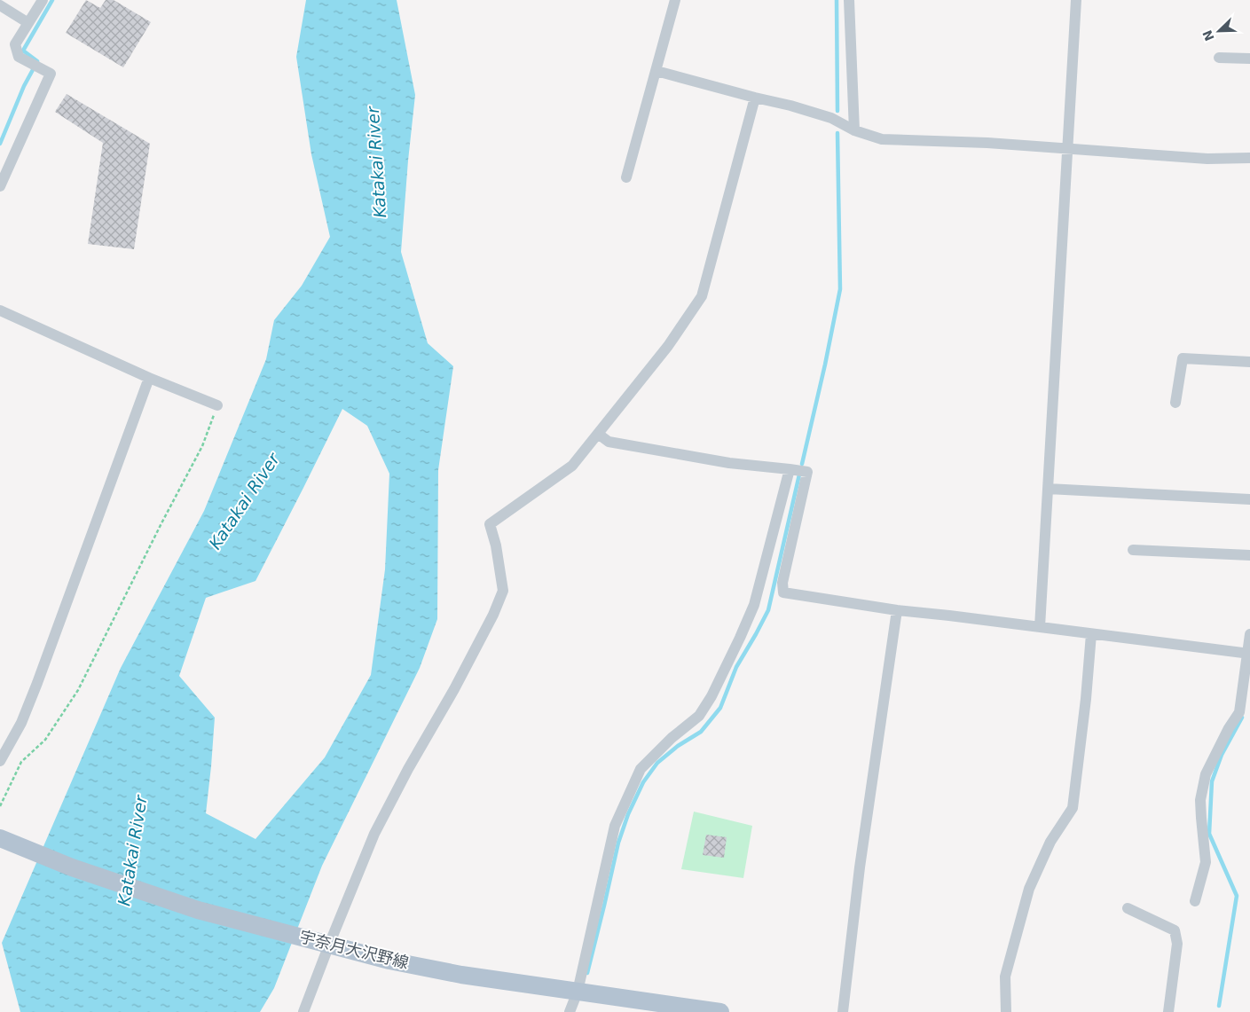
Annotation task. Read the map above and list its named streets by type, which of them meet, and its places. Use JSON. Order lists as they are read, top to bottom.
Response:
{
  "streets": {
    "main road": ["宇奈月大沢野線"]
  },
  "water": ["Katakai River"],
  "north": "bottom left"
}
